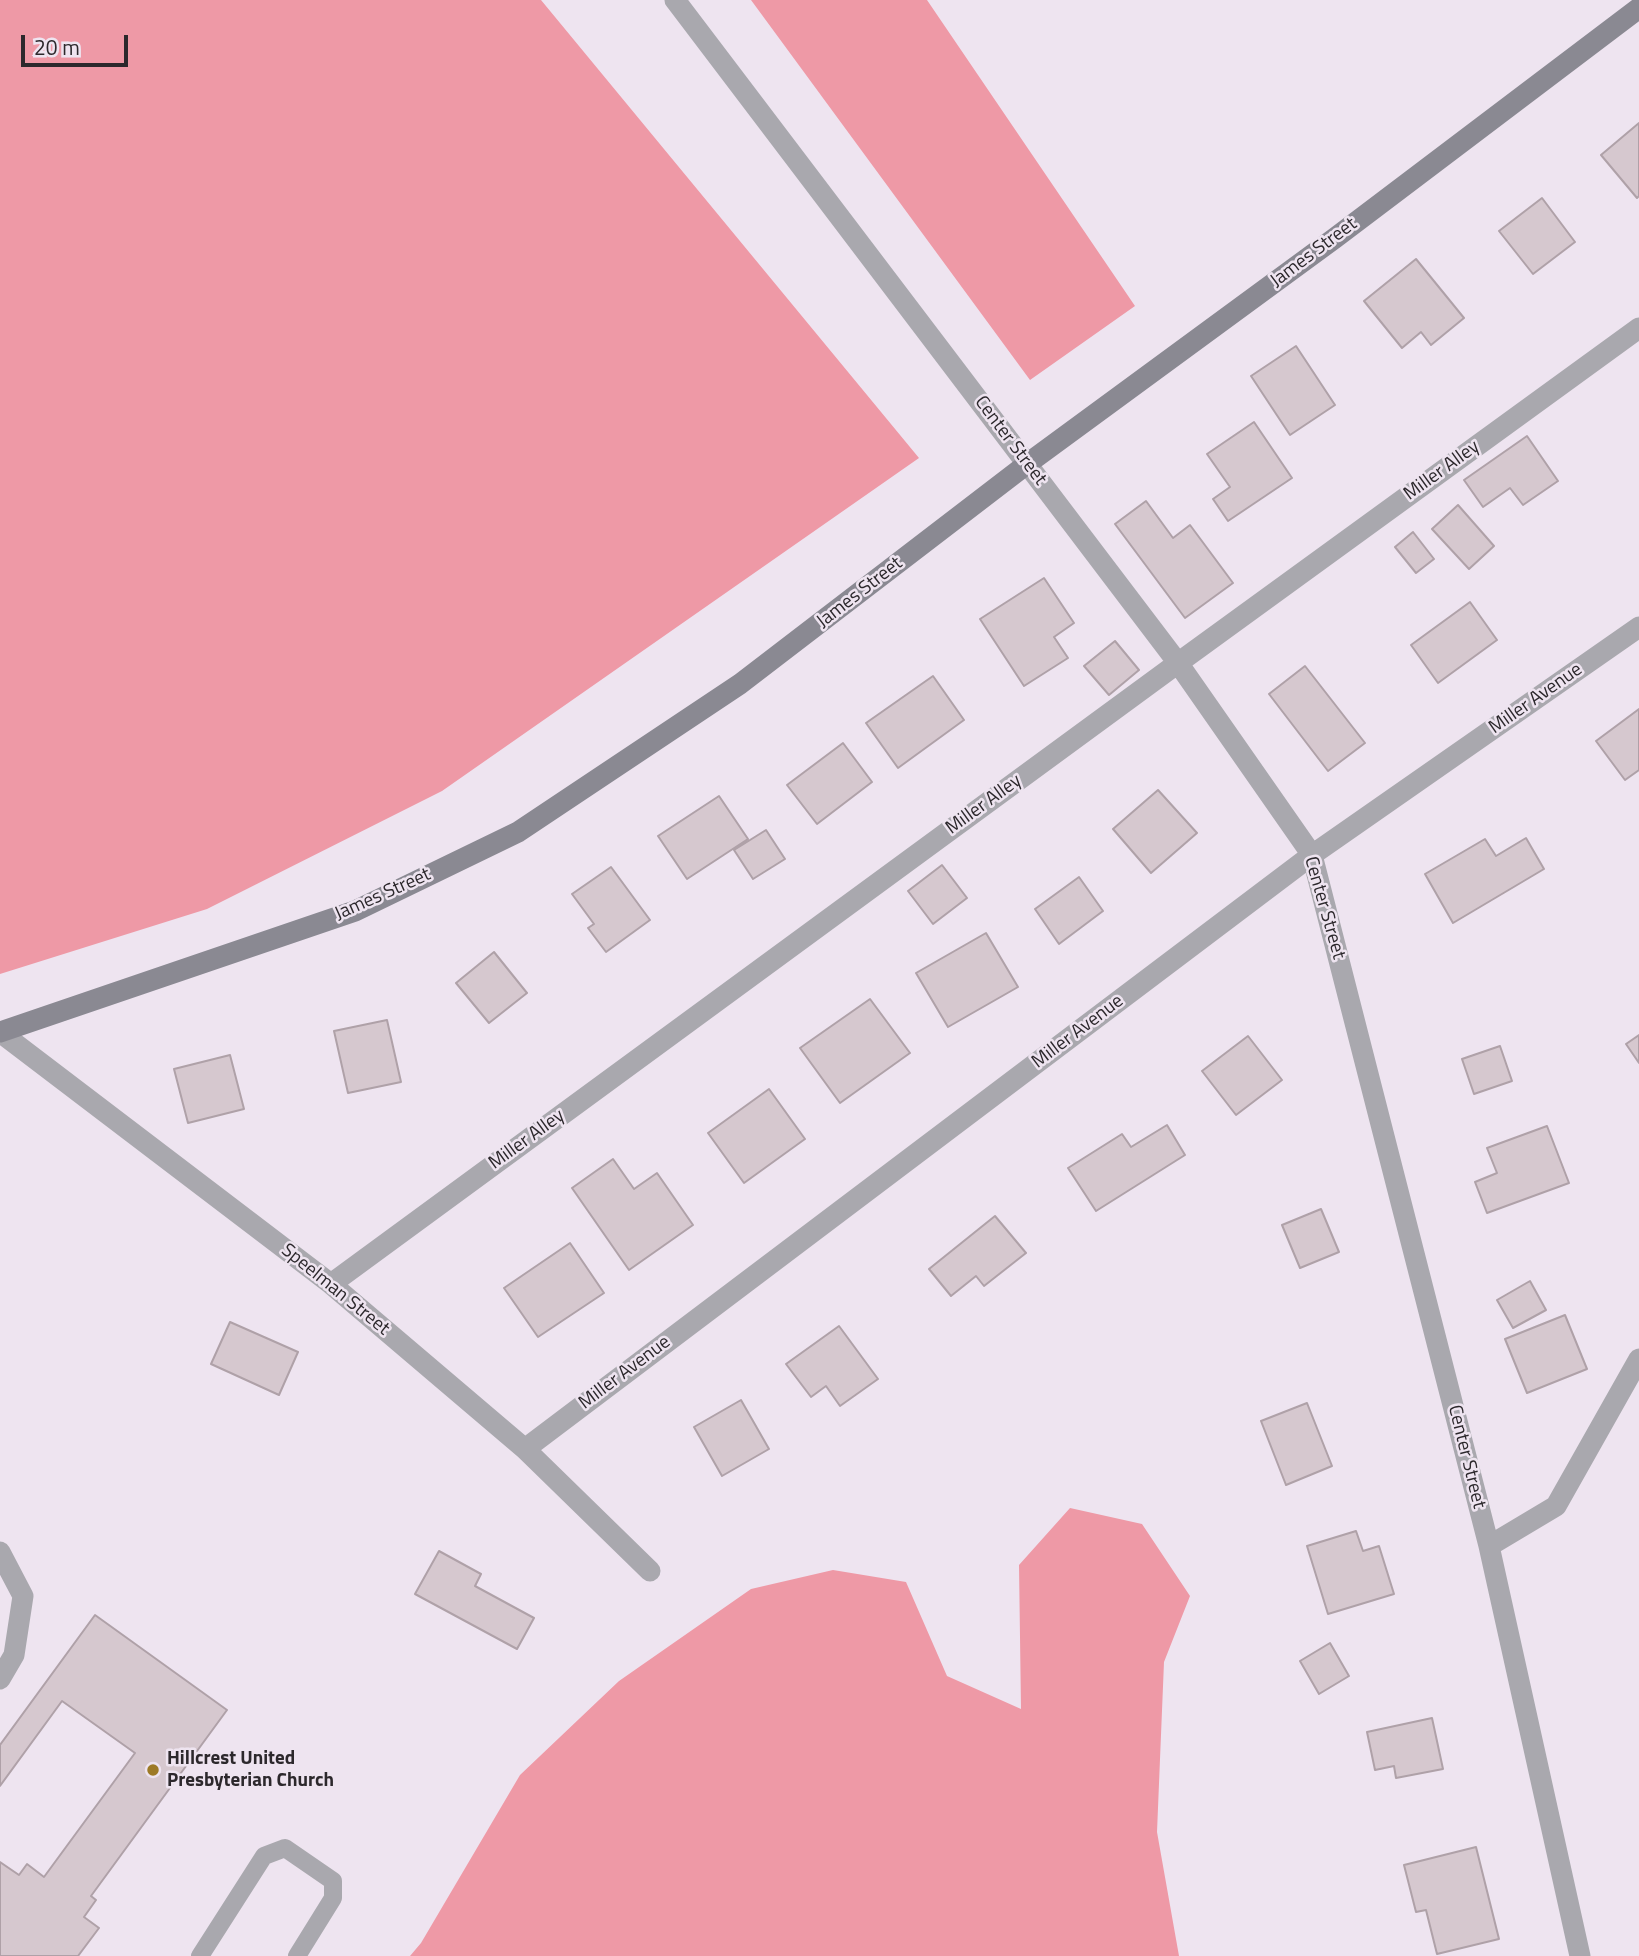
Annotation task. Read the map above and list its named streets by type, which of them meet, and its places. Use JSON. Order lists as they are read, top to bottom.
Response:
{
  "streets": {
    "street": [
      "James Street",
      "Center Street",
      "Miller Alley",
      "Miller Avenue",
      "Speelman Street"
    ]
  },
  "crossings": [
    ["James Street", "Center Street"],
    ["James Street", "Speelman Street"],
    ["Center Street", "Miller Alley"],
    ["Center Street", "Miller Avenue"],
    ["Miller Alley", "Speelman Street"],
    ["Miller Avenue", "Speelman Street"]
  ],
  "places": ["Hillcrest United Presbyterian Church"],
  "scale_bar": "20 m"
}
